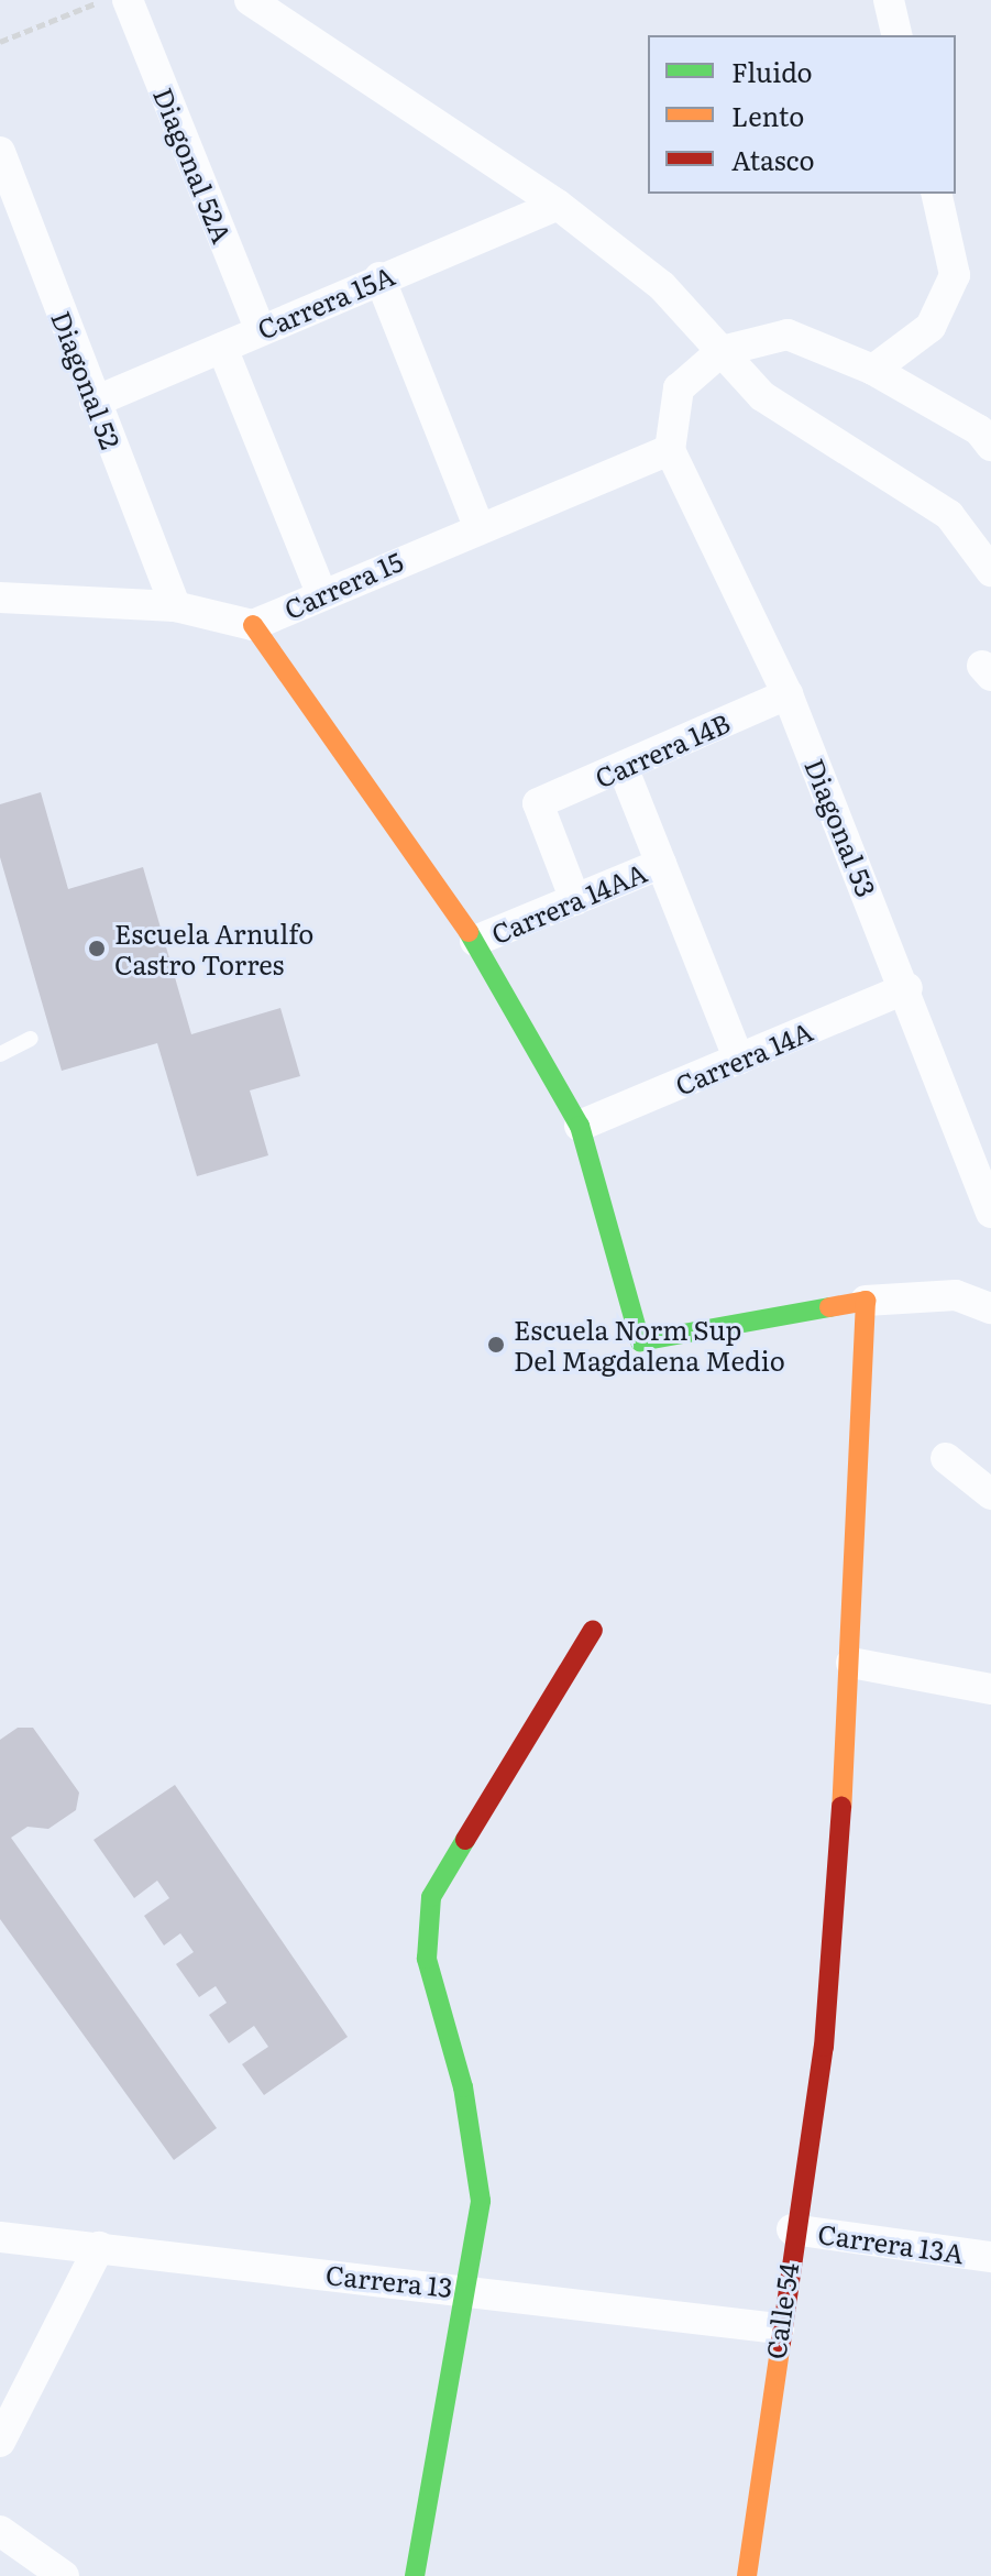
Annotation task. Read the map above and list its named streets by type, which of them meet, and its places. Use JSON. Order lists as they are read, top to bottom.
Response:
{
  "streets": {
    "street": [
      "Diagonal 52A",
      "Carrera 15A",
      "Diagonal 52",
      "Carrera 15",
      "Carrera 14B",
      "Diagonal 53",
      "Carrera 14AA",
      "Carrera 14A",
      "Carrera 13A",
      "Carrera 13",
      "Calle 54"
    ]
  },
  "crossings": [
    ["Diagonal 52A", "Carrera 15A"],
    ["Carrera 15A", "Diagonal 52"],
    ["Diagonal 52", "Carrera 15"],
    ["Carrera 15", "Diagonal 53"],
    ["Carrera 14B", "Diagonal 53"],
    ["Carrera 14B", "Carrera 14AA"],
    ["Diagonal 53", "Carrera 14A"],
    ["Carrera 13A", "Calle 54"],
    ["Carrera 13", "Calle 54"]
  ],
  "places": ["Escuela Arnulfo Castro Torres", "Escuela Norm Sup Del Magdalena Medio"],
  "legend": ["Fluido", "Lento", "Atasco"]
}
